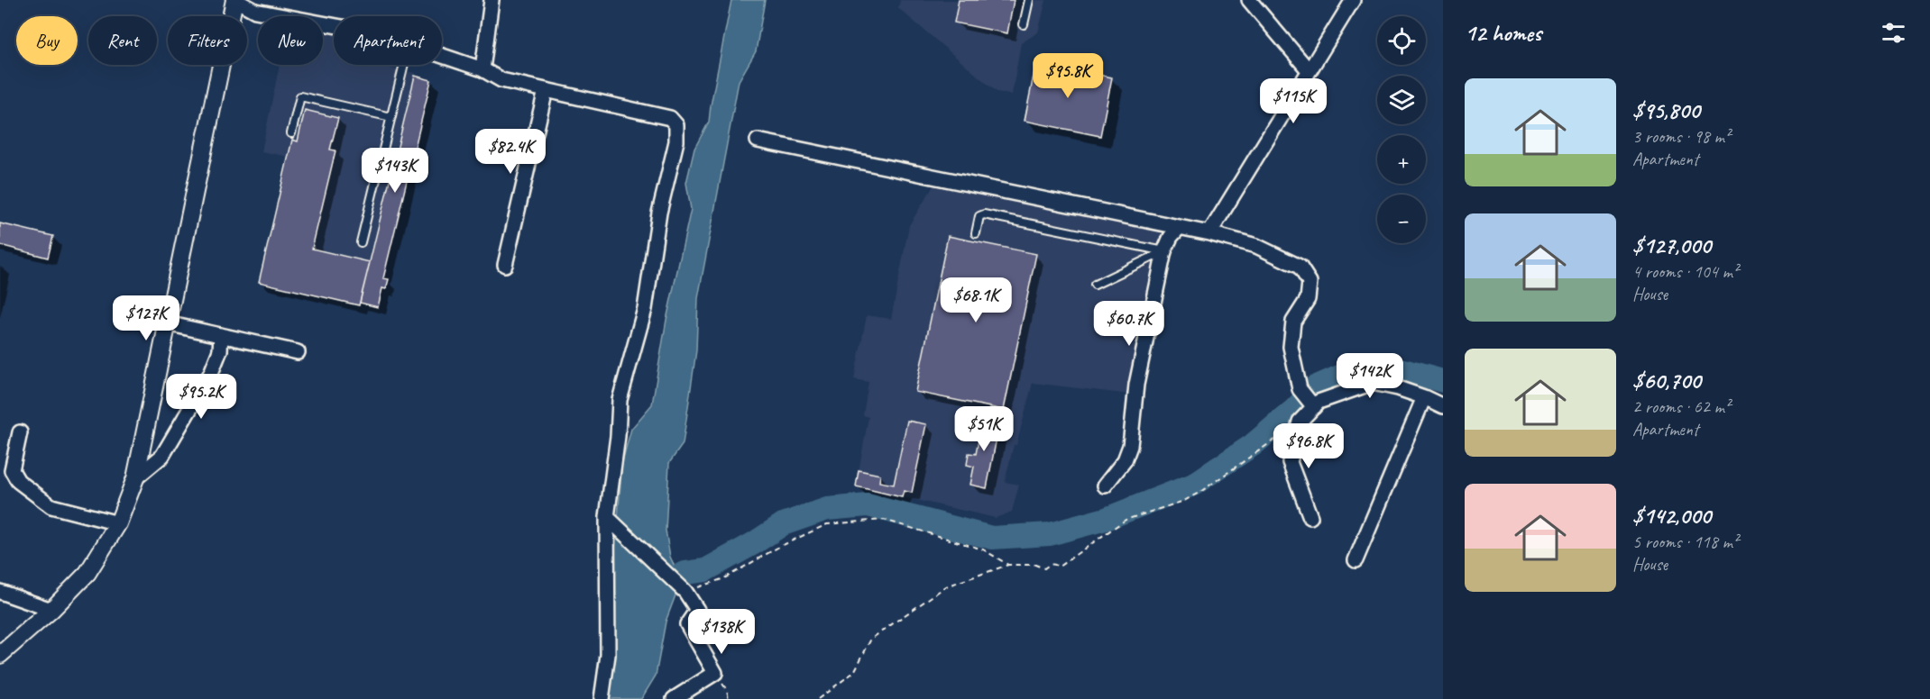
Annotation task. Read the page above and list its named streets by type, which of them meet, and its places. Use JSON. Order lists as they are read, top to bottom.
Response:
{
  "page": {
    "heading": "12 homes",
    "map_buttons": ["+", "−"],
    "chip": [
      "Buy",
      "Rent",
      "Filters",
      "New",
      "Apartment"
    ],
    "price": [
      "$95.8K",
      "$115K",
      "$82.4K",
      "$143K",
      "$68.1K",
      "$127K",
      "$60.7K",
      "$142K",
      "$95.2K",
      "$51K",
      "$96.8K",
      "$138K"
    ],
    "list": [
      {
        "name": "$95,800",
        "note": "3 rooms · 98 m² · Apartment"
      },
      {
        "name": "$127,000",
        "note": "4 rooms · 104 m² · House"
      },
      {
        "name": "$60,700",
        "note": "2 rooms · 62 m² · Apartment"
      },
      {
        "name": "$142,000",
        "note": "5 rooms · 118 m² · House"
      }
    ]
  }
}
